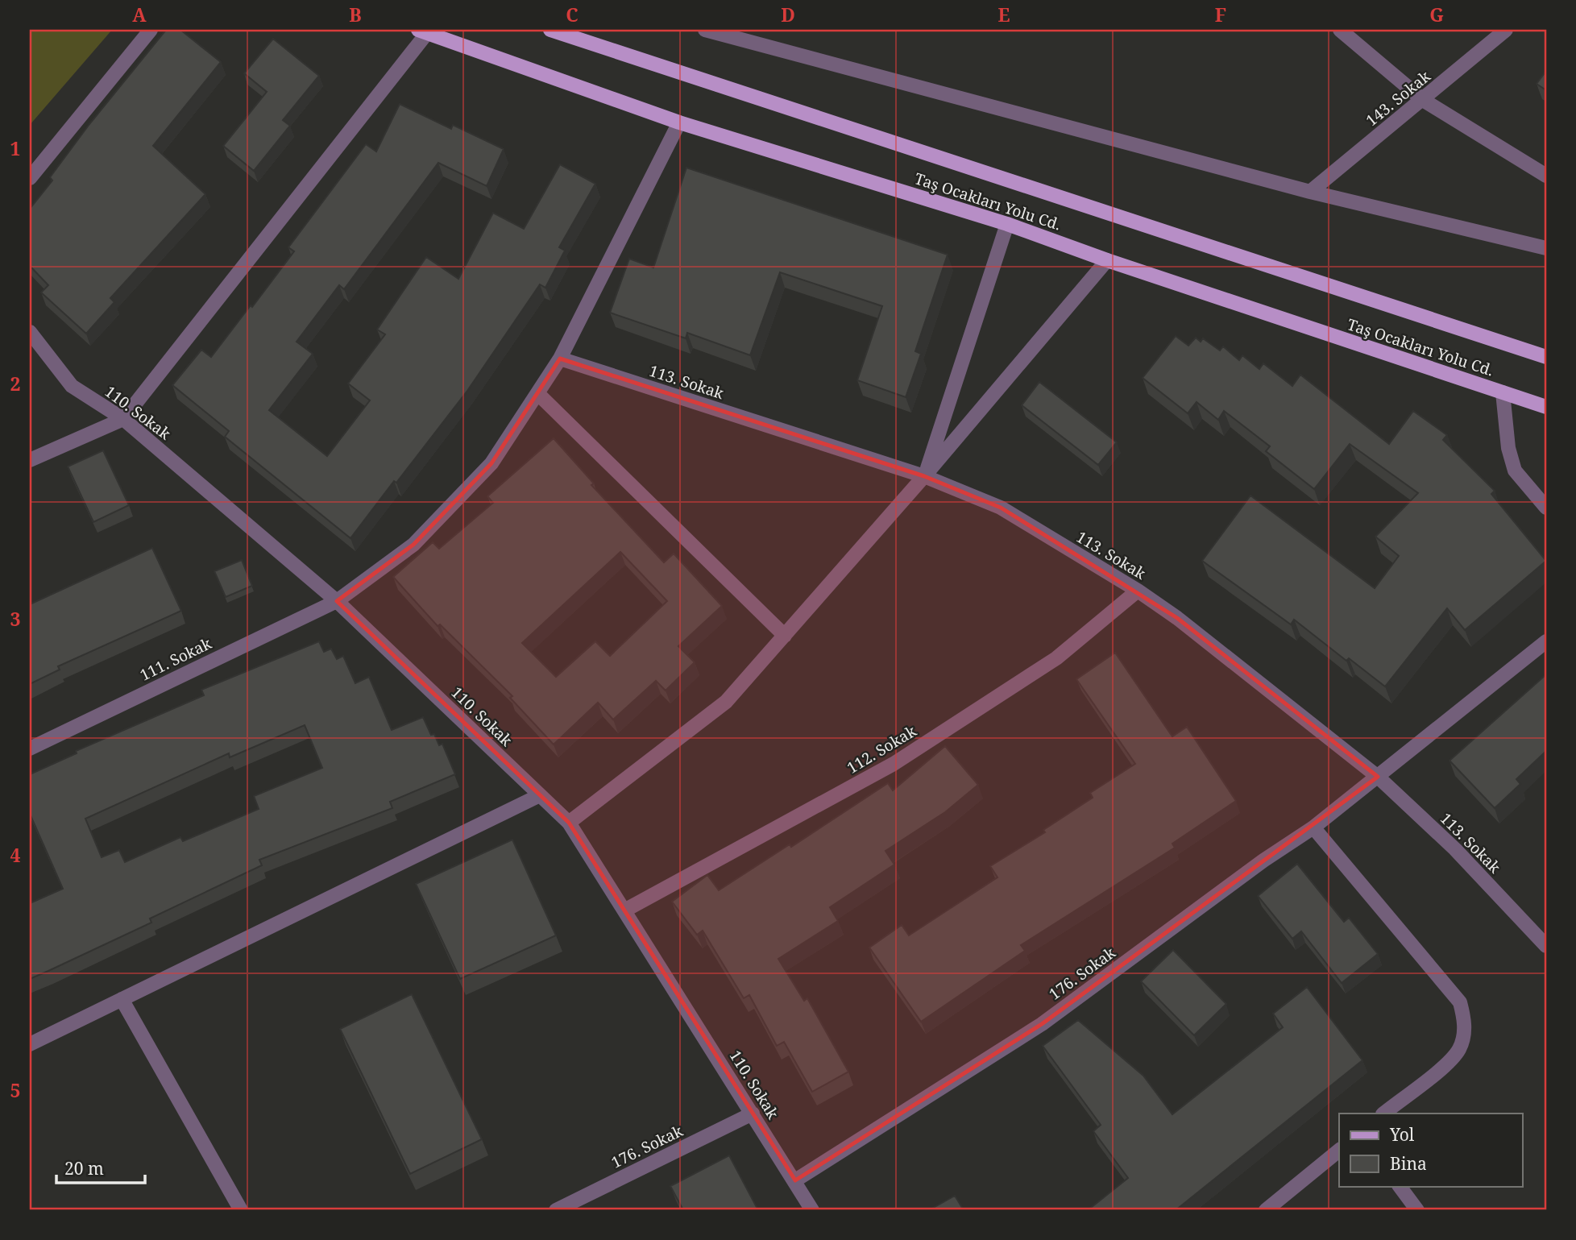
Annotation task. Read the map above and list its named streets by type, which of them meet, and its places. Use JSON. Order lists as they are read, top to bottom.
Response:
{
  "streets": {
    "main road": ["Taş Ocakları Yolu Cd."],
    "street": [
      "143. Sokak",
      "113. Sokak",
      "110. Sokak",
      "111. Sokak",
      "112. Sokak",
      "176. Sokak"
    ]
  },
  "crossings": [
    ["Taş Ocakları Yolu Cd.", "111. Sokak"],
    ["113. Sokak", "111. Sokak"],
    ["113. Sokak", "112. Sokak"],
    ["113. Sokak", "176. Sokak"],
    ["110. Sokak", "111. Sokak"],
    ["110. Sokak", "112. Sokak"],
    ["110. Sokak", "176. Sokak"]
  ],
  "legend": ["Yol", "Bina"],
  "scale_bar": "20 m",
  "grid": {
    "columns": [
      "A",
      "B",
      "C",
      "D",
      "E",
      "F",
      "G"
    ],
    "rows": [
      "1",
      "2",
      "3",
      "4",
      "5"
    ]
  }
}
